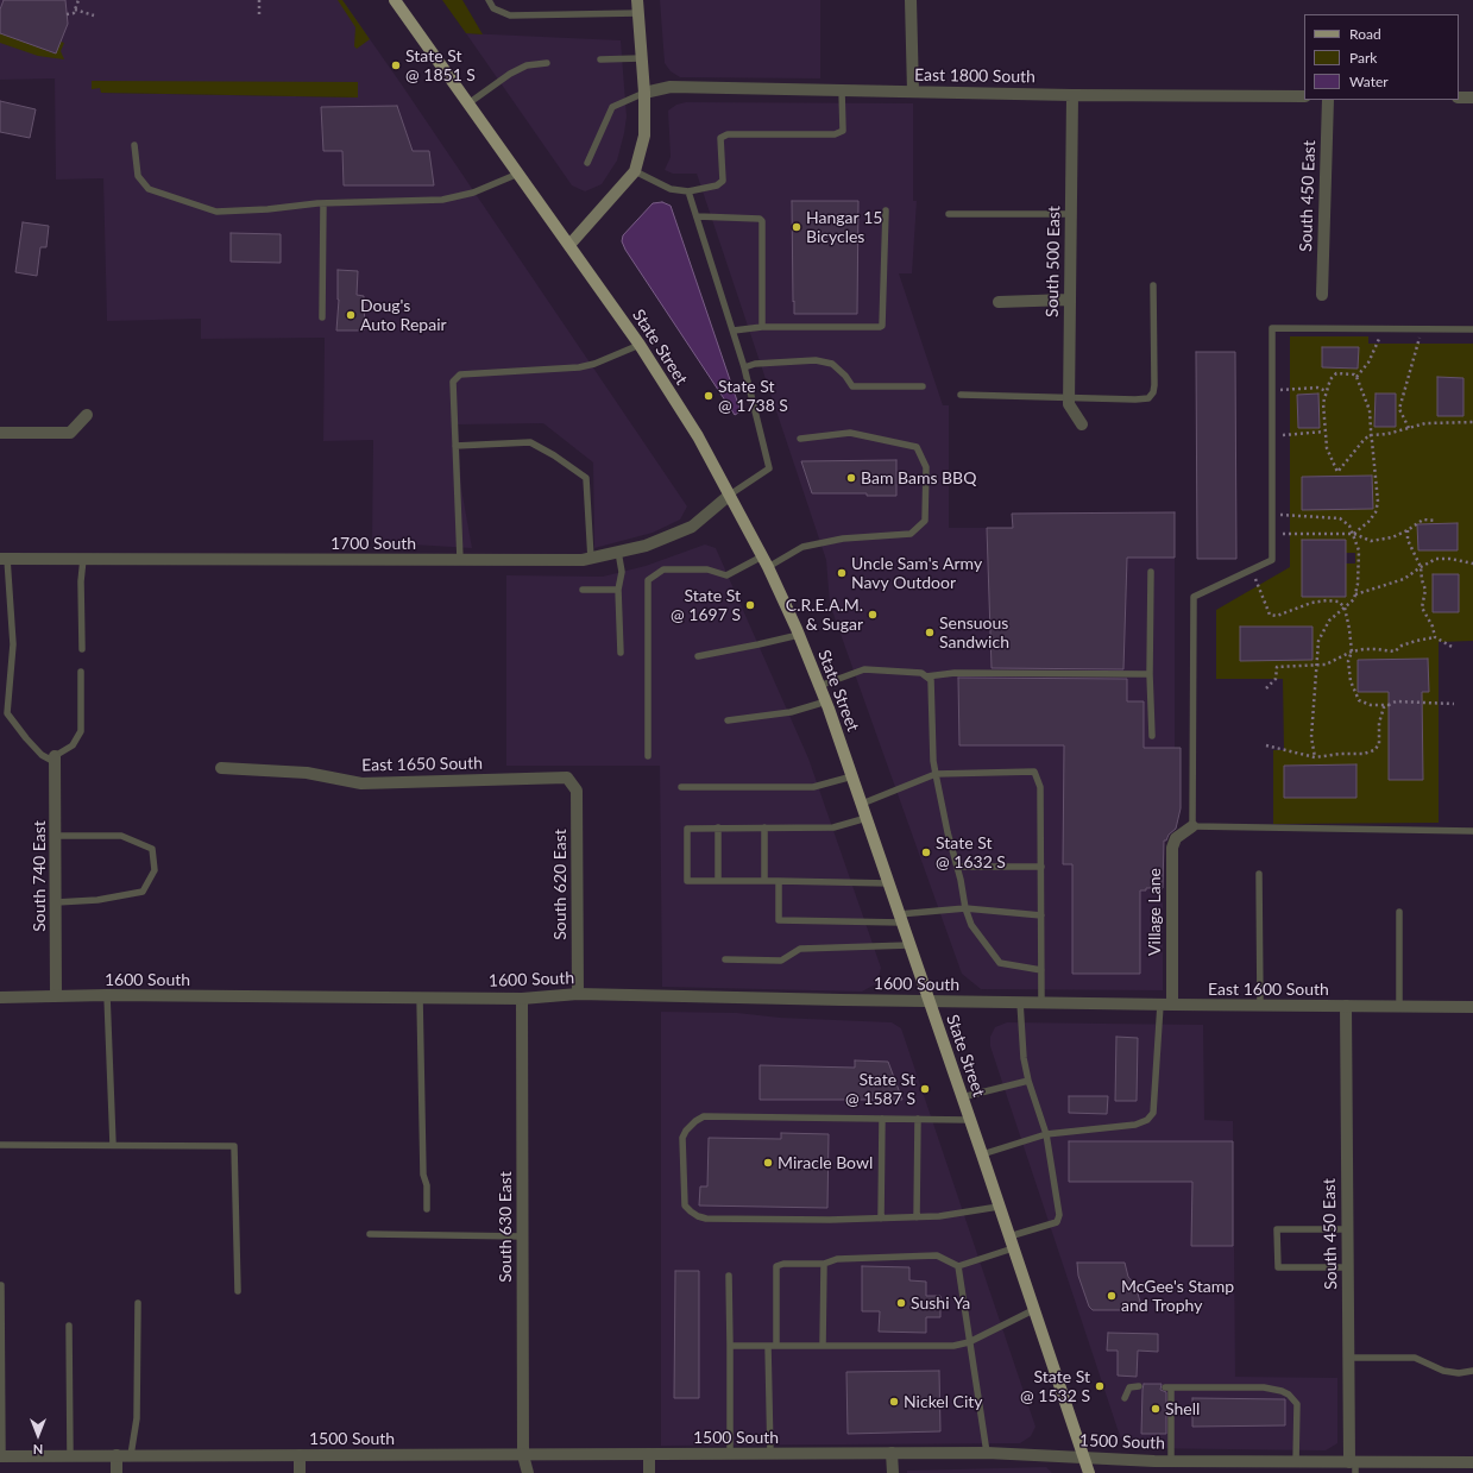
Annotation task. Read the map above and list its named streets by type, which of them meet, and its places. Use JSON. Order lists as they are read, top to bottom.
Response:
{
  "streets": {
    "main road": ["State Street"],
    "street": [
      "East 1800 South",
      "South 450 East",
      "South 500 East",
      "1700 South",
      "East 1650 South",
      "South 740 East",
      "South 620 East",
      "Village Lane",
      "1600 South",
      "East 1600 South",
      "South 630 East",
      "1500 South"
    ]
  },
  "crossings": [
    ["East 1800 South", "South 500 East"],
    ["South 450 East", "East 1600 South"],
    ["South 450 East", "1500 South"],
    ["State Street", "1700 South"],
    ["State Street", "1600 South"],
    ["State Street", "1500 South"],
    ["East 1650 South", "South 620 East"],
    ["South 740 East", "1600 South"],
    ["South 620 East", "1600 South"],
    ["Village Lane", "East 1600 South"],
    ["1600 South", "East 1600 South"],
    ["1600 South", "South 630 East"],
    ["South 630 East", "1500 South"]
  ],
  "places": [
    "State St @ 1851 S",
    "Hangar 15 Bicycles",
    "Doug's Auto Repair",
    "State St @ 1738 S",
    "Bam Bams BBQ",
    "Uncle Sam's Army Navy Outdoor",
    "State St @ 1697 S",
    "C.R.E.A.M. & Sugar",
    "Sensuous Sandwich",
    "State St @ 1632 S",
    "State St @ 1587 S",
    "Miracle Bowl",
    "McGee's Stamp and Trophy",
    "Sushi Ya",
    "State St @ 1532 S",
    "Nickel City",
    "Shell"
  ],
  "legend": ["Road", "Park", "Water"],
  "north": "bottom"
}
